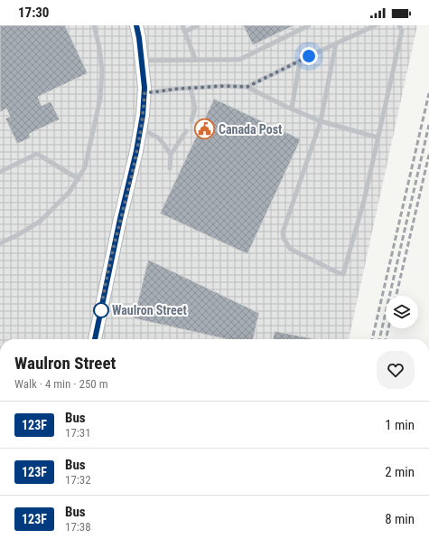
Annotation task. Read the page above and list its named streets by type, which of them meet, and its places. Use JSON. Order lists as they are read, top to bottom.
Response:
{
  "places": {
    "public building": ["Canada Post"],
    "other": ["Waulron Street"]
  },
  "lines": ["bus line 123F"],
  "page": {
    "status": "17:30",
    "heading": ["Waulron Street", "Walk · 4 min · 250 m"],
    "list": [
      {
        "mark": "123F",
        "name": "Bus",
        "note": "17:31",
        "value": "1 min"
      },
      {
        "mark": "123F",
        "name": "Bus",
        "note": "17:32",
        "value": "2 min"
      },
      {
        "mark": "123F",
        "name": "Bus",
        "note": "17:38",
        "value": "8 min"
      }
    ]
  }
}
